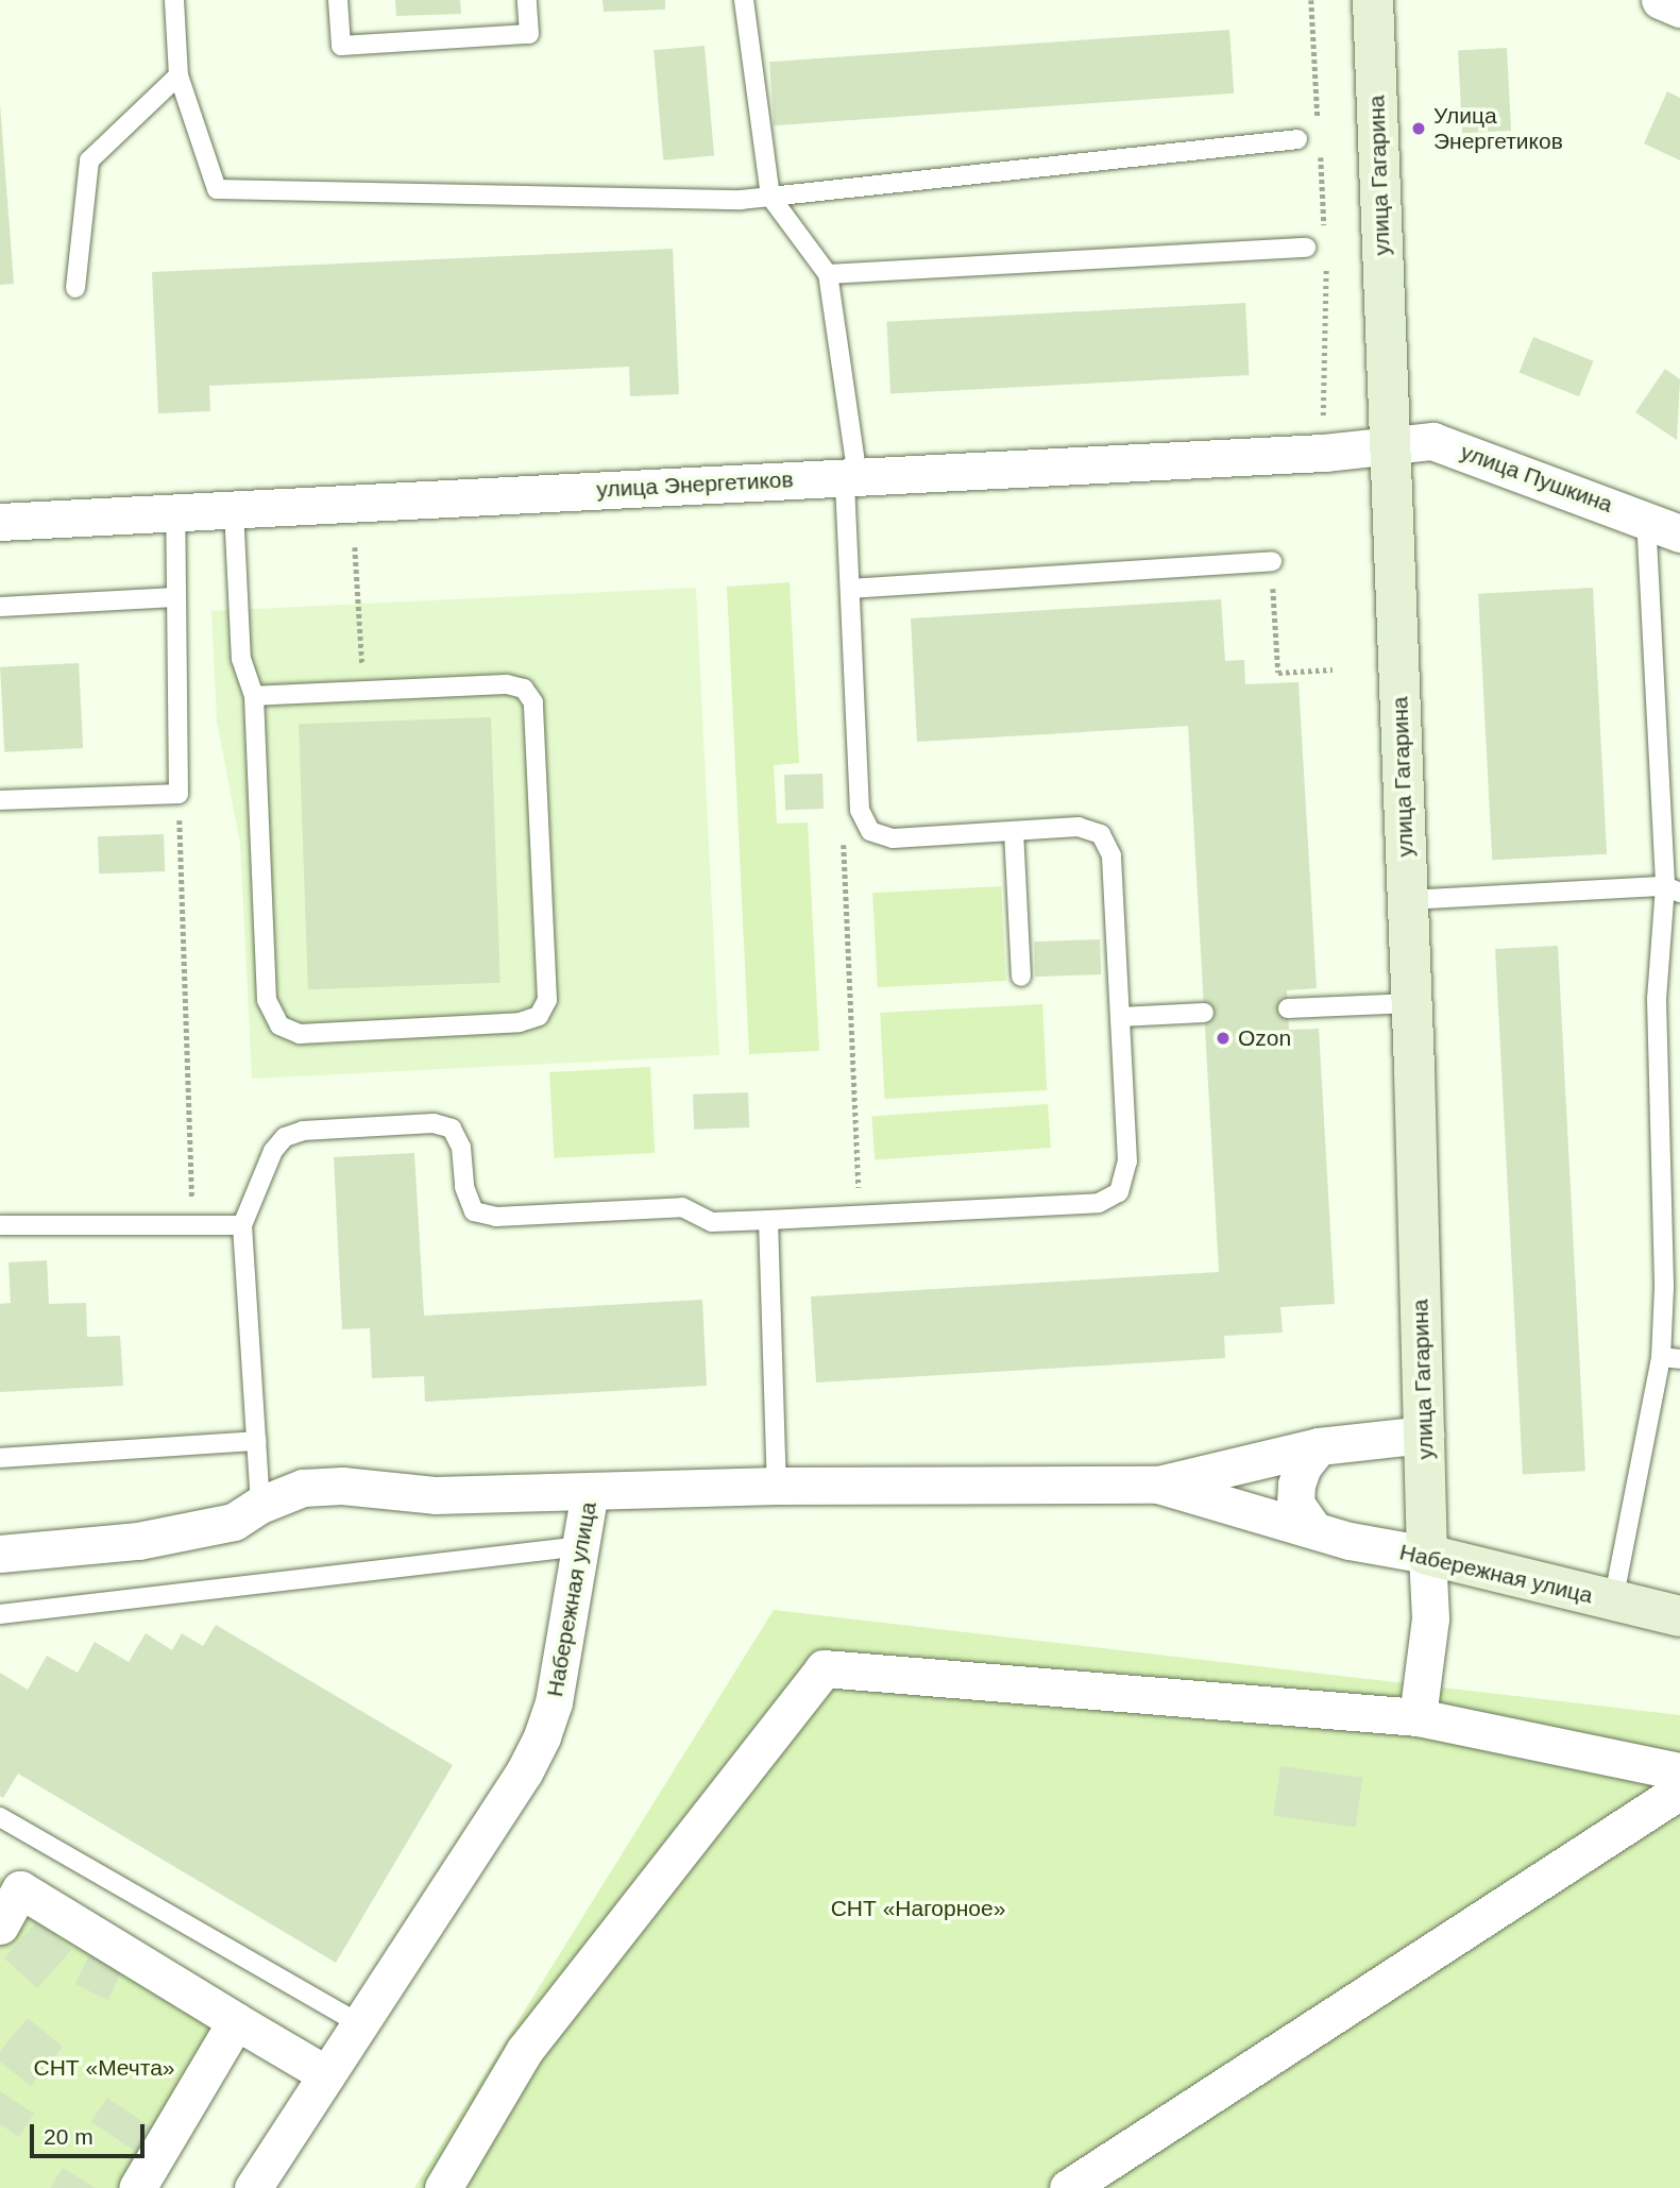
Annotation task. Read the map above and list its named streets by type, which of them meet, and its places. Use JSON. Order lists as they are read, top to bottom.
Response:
{
  "streets": {
    "street": [
      "улица Гагарина",
      "улица Пушкина",
      "улица Энергетиков",
      "Набережная улица"
    ]
  },
  "crossings": [
    ["улица Гагарина", "улица Пушкина"],
    ["улица Гагарина", "улица Энергетиков"],
    ["улица Гагарина", "Набережная улица"],
    ["улица Пушкина", "улица Энергетиков"]
  ],
  "parks": ["СНТ «Нагорное»", "СНТ «Мечта»"],
  "places": ["Улица Энергетиков", "Ozon"],
  "scale_bar": "20 m"
}
